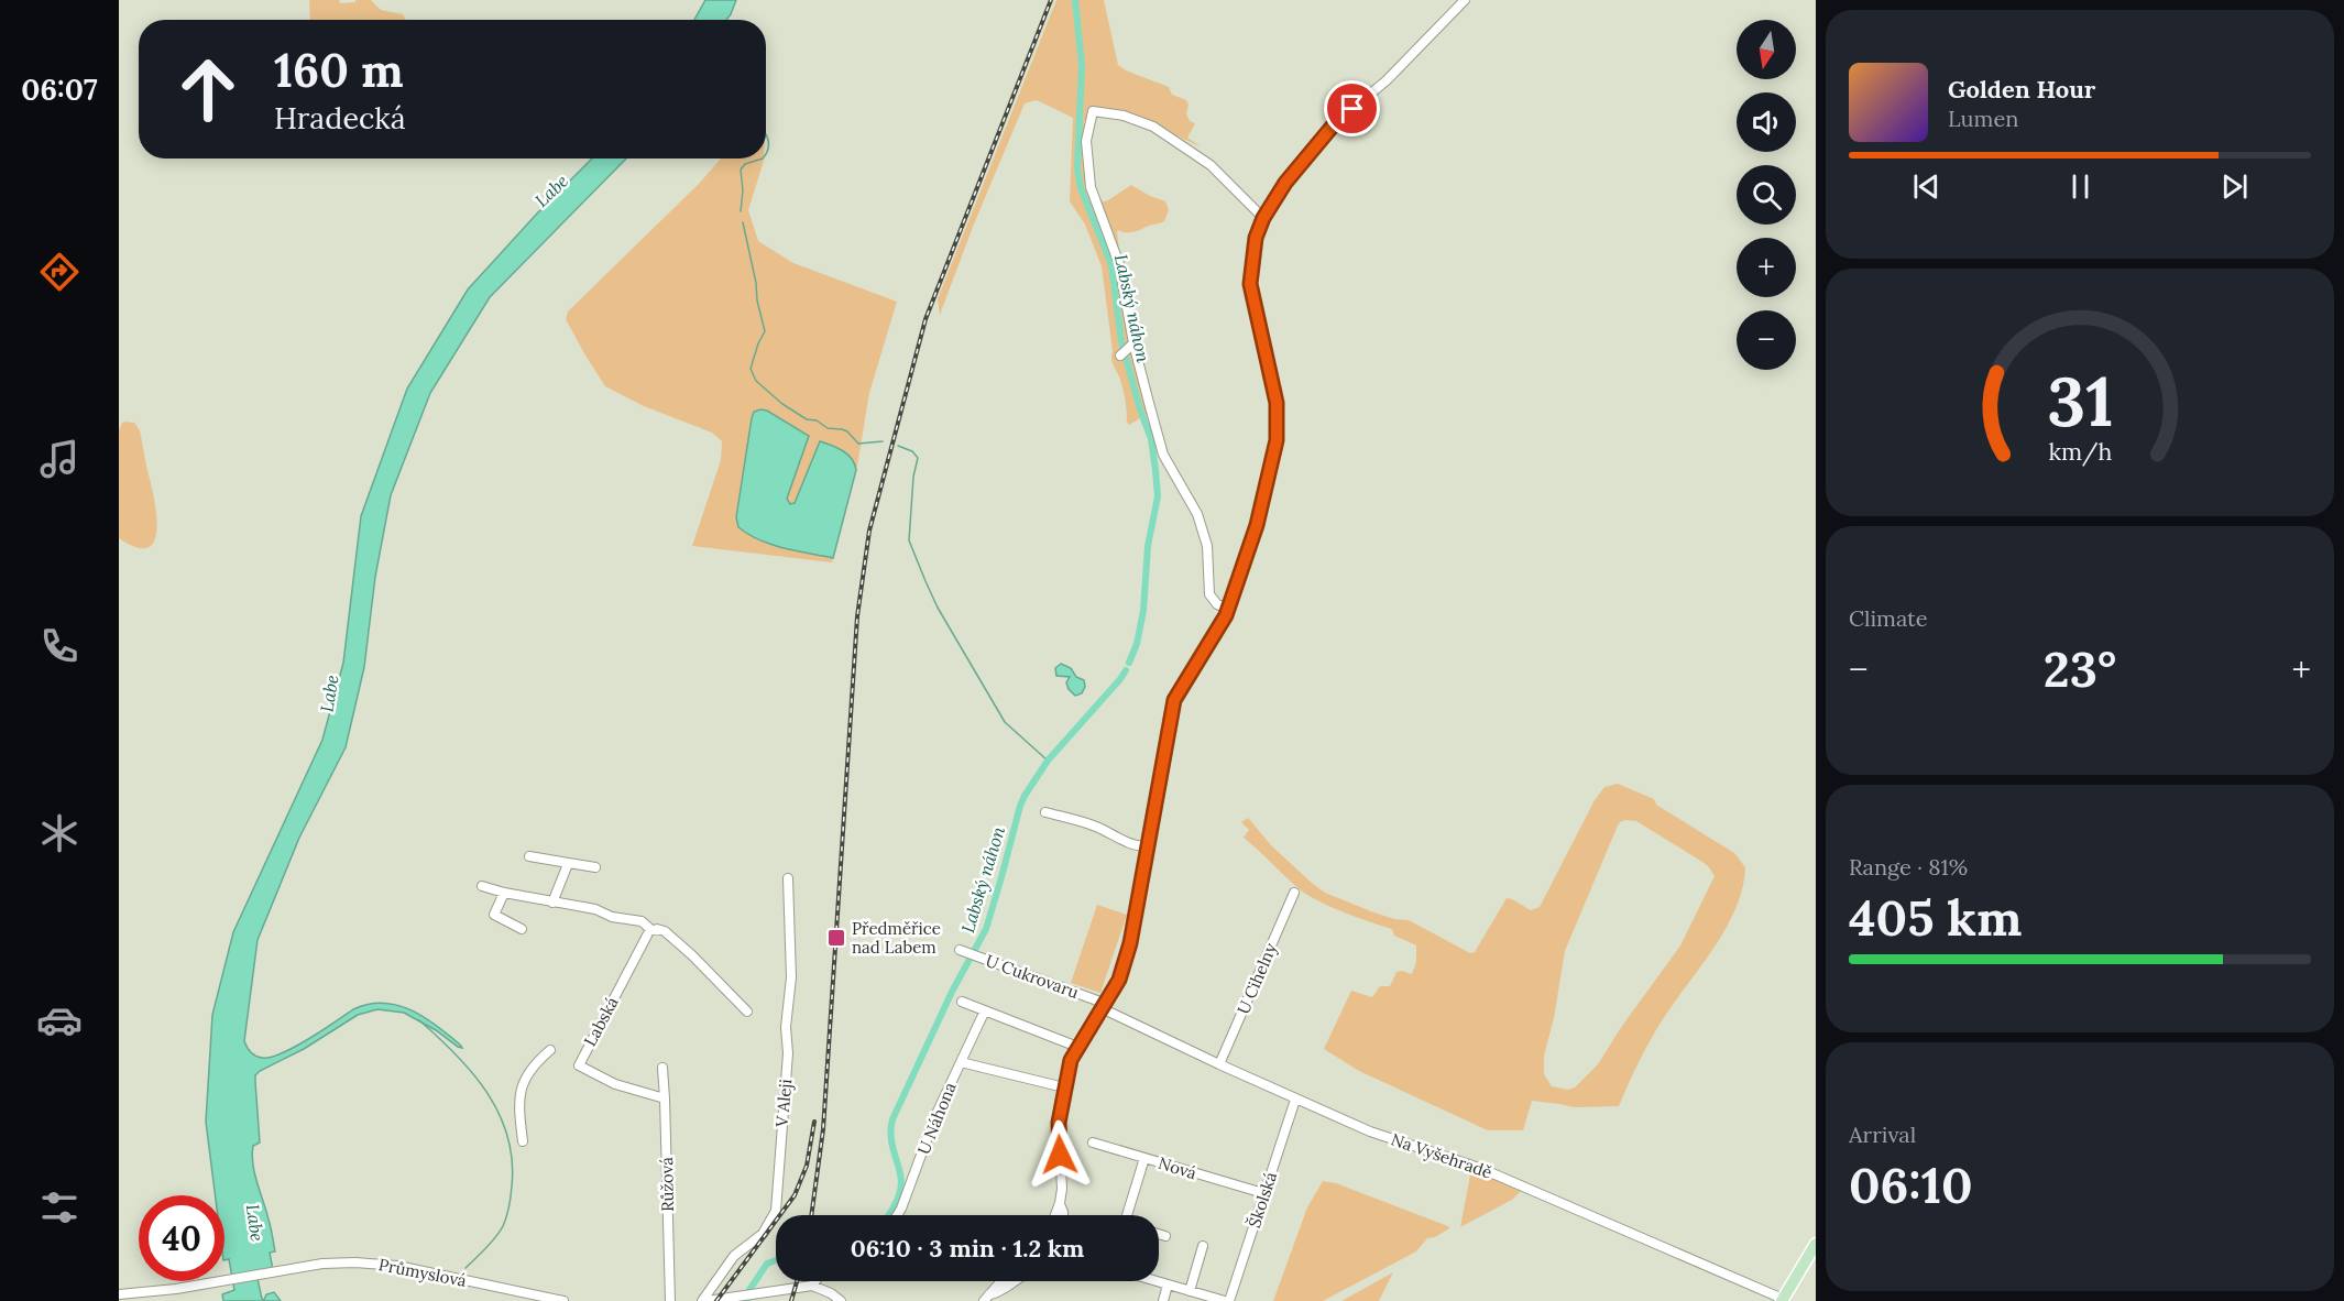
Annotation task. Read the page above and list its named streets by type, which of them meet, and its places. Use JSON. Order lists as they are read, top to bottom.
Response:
{
  "streets": {
    "street": [
      "U Cukrovaru",
      "U Cihelny",
      "Labská",
      "V Aleji",
      "U Náhona",
      "Na Vyšehradě",
      "Nová",
      "Růžová",
      "Školská",
      "Průmyslová"
    ]
  },
  "crossings": [
    ["U Cukrovaru", "Na Vyšehradě"],
    ["U Cihelny", "Na Vyšehradě"],
    ["Labská", "Růžová"],
    ["Na Vyšehradě", "Školská"],
    ["Nová", "Školská"]
  ],
  "water": ["Labe", "Labský náhon"],
  "places": {
    "transit": ["Předměřice nad Labem"]
  },
  "north": "bottom",
  "page": {
    "tabs": "06:07",
    "map_buttons": ["+", "−"],
    "turn": ["160 m", "Hradecká"],
    "song": ["Golden Hour", "Lumen"],
    "tile": [
      "Climate",
      ["Range · 81%", "405 km"],
      ["Arrival", "06:10"]
    ],
    "heat": ["−", "23°", "+"],
    "limit": "40",
    "trip": "06:10 · 3 min · 1.2 km",
    "gauge": ["31", "km/h"]
  }
}
